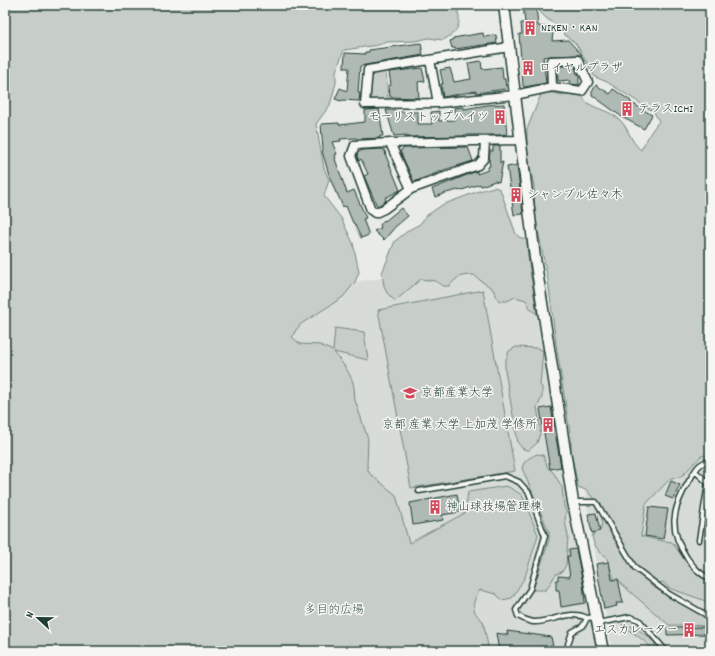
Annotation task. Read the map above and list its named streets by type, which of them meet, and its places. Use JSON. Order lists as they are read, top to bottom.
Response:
{
  "parks": ["多目的広場"],
  "places": {
    "building": [
      "NIKEN・KAN",
      "ロイヤルプラザ",
      "テラスICHI",
      "モーリストップハイツ",
      "シャンブル佐々木",
      "京都 産業 大学 上加茂 学修所",
      "神山球技場管理棟",
      "エスカレーター"
    ],
    "school or university": ["京都産業大学"]
  },
  "north": "left"
}
